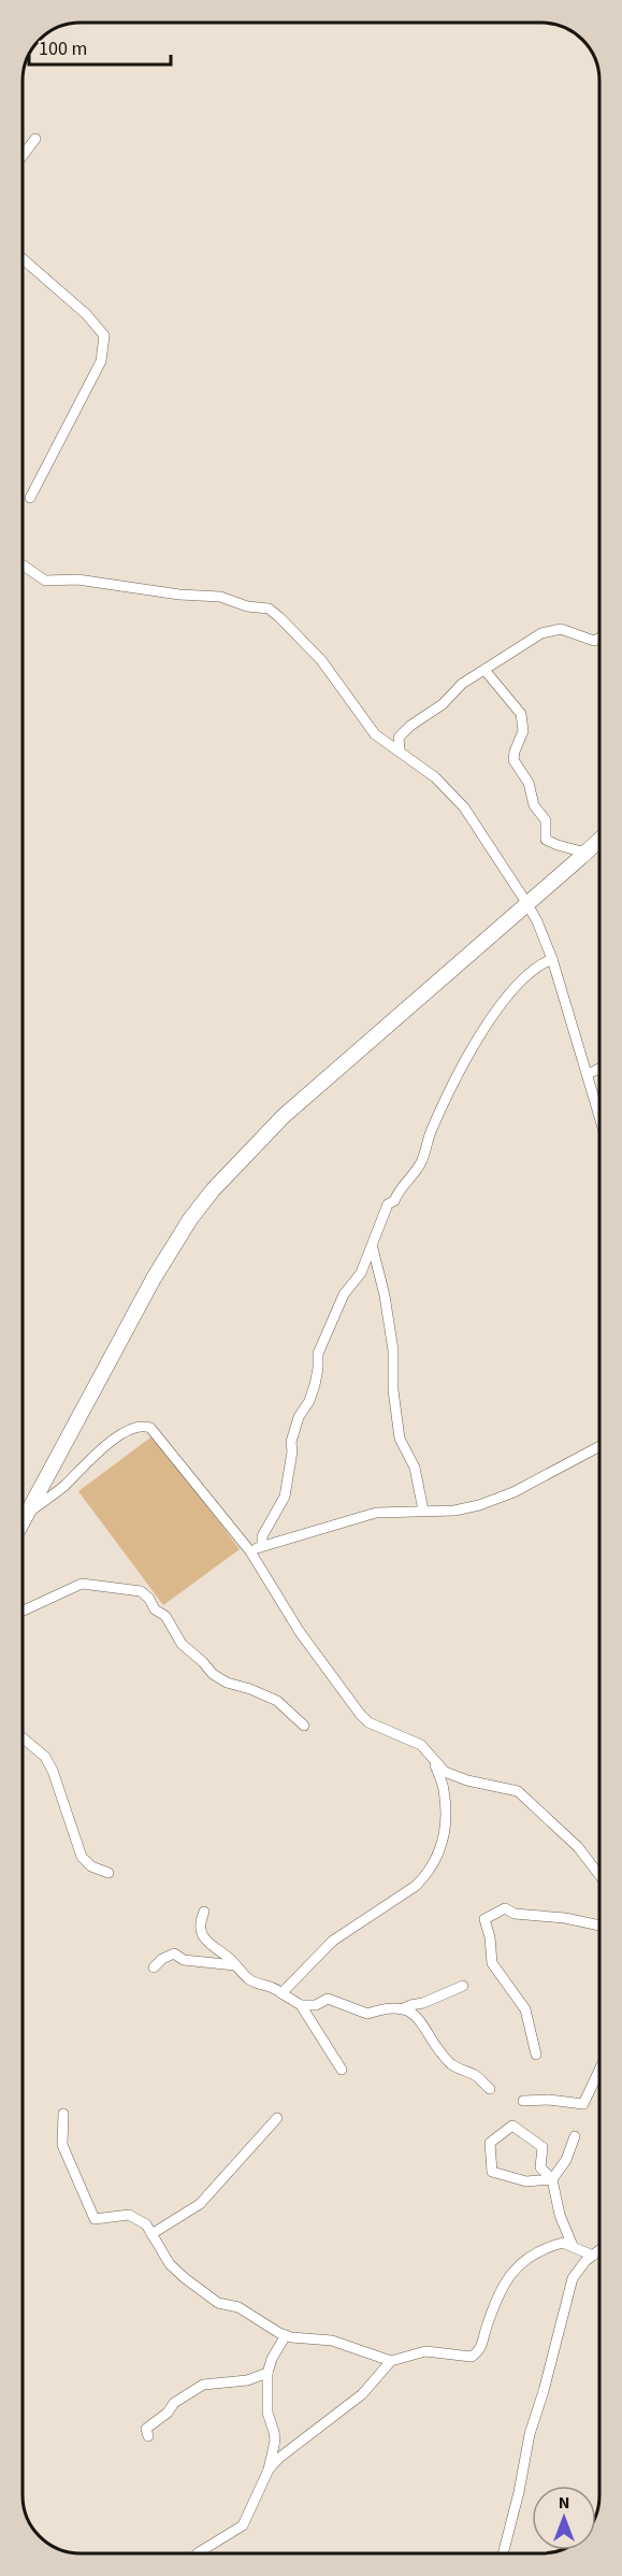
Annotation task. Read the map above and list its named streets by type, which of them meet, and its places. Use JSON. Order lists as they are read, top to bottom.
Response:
{
  "scale_bar": "100 m",
  "north": "top"
}
